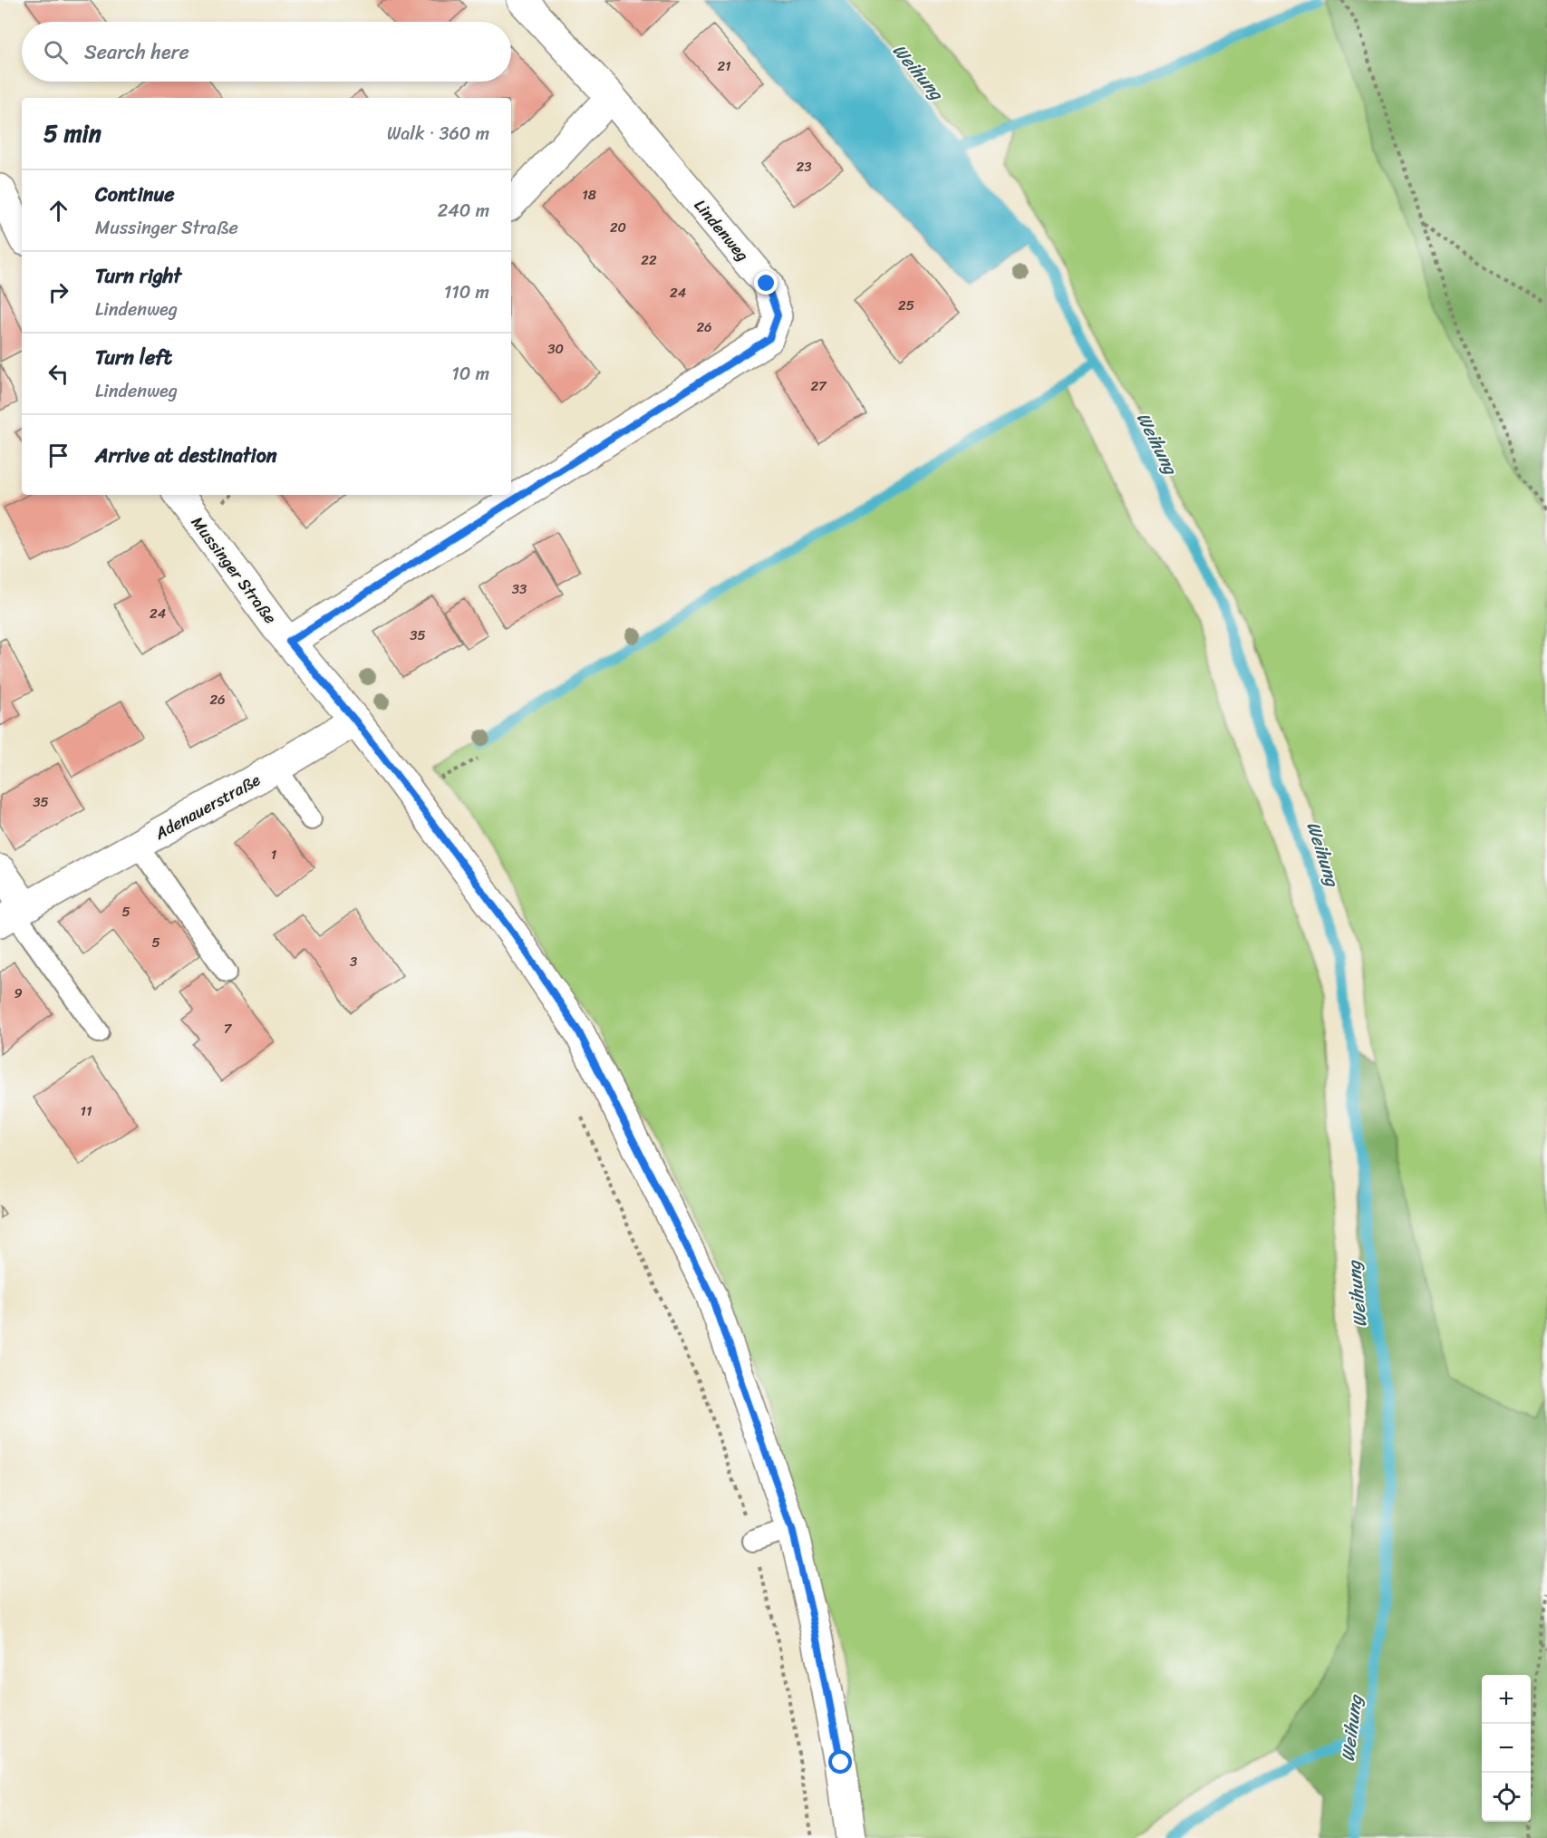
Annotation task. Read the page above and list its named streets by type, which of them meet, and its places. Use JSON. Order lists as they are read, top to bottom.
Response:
{
  "streets": {
    "street": ["Lindenweg", "Mussinger Straße", "Adenauerstraße"]
  },
  "crossings": [
    ["Lindenweg", "Mussinger Straße"],
    ["Mussinger Straße", "Adenauerstraße"]
  ],
  "water": ["Weihung"],
  "house_numbers": [
    "21",
    "23",
    "18",
    "20",
    "22",
    "24",
    "25",
    "26",
    "30",
    "27",
    "33",
    "24",
    "35",
    "26",
    "35",
    "1",
    "5",
    "5",
    "3",
    "9",
    "7",
    "11"
  ],
  "page": {
    "search": "Search here",
    "heading": ["5 min", "Walk · 360 m"],
    "list": [
      ["Continue", "Mussinger Straße", "240 m"],
      ["Turn right", "Lindenweg", "110 m"],
      ["Turn left", "Lindenweg", "10 m"],
      "Arrive at destination"
    ],
    "map_buttons": ["+", "−"]
  }
}
